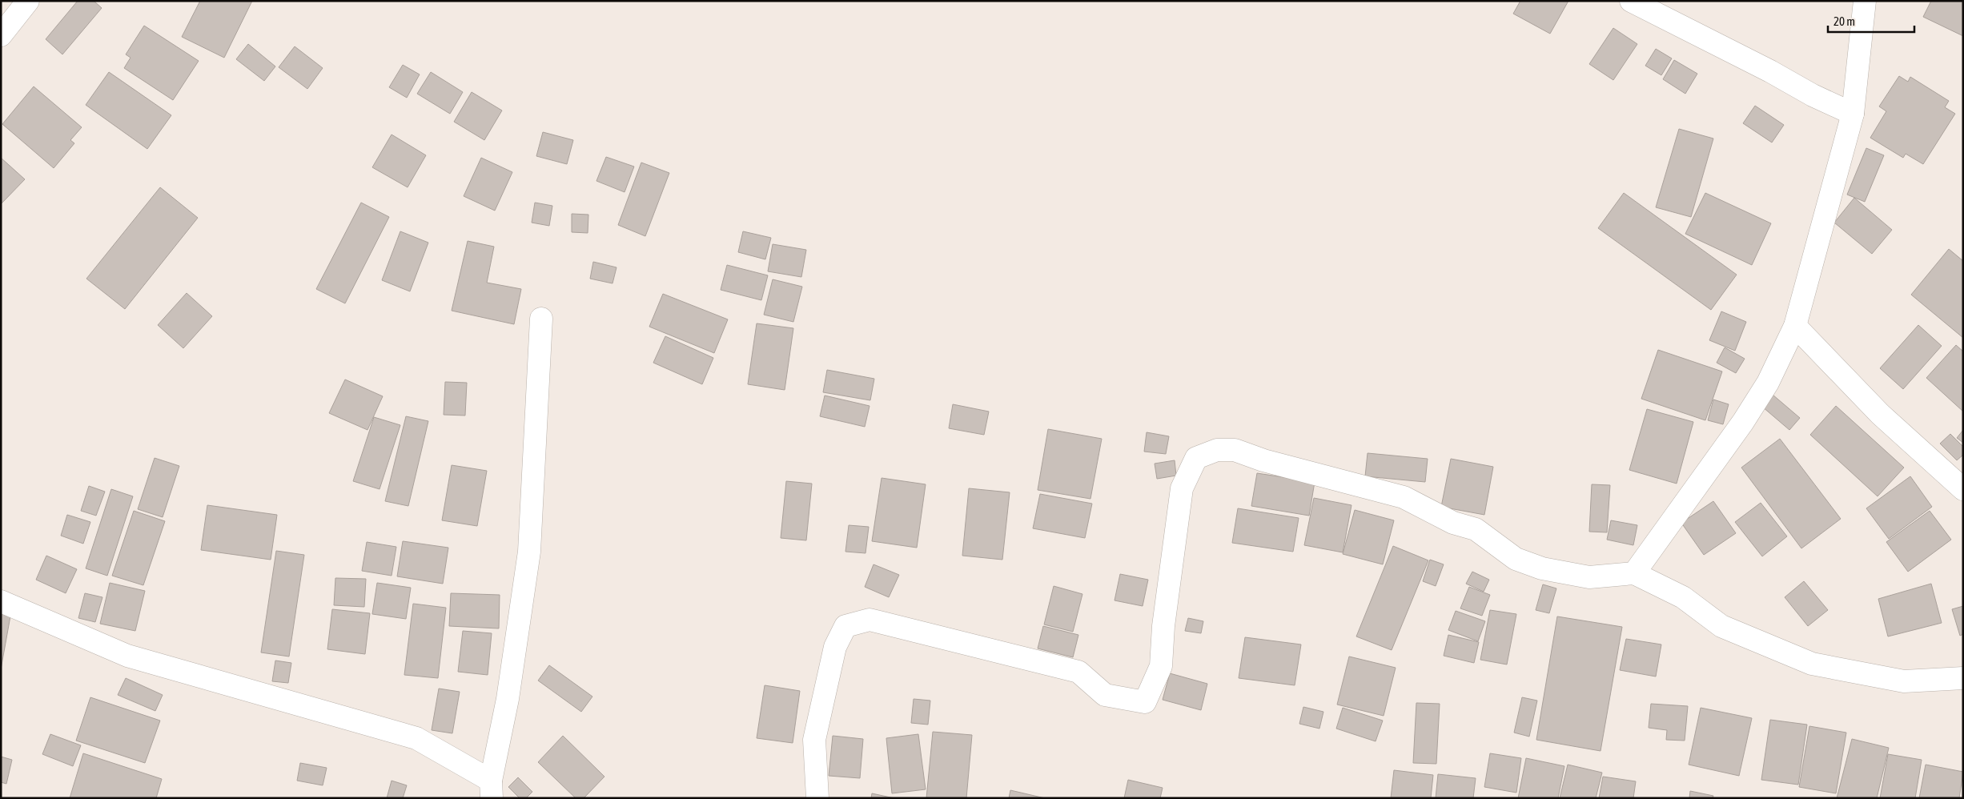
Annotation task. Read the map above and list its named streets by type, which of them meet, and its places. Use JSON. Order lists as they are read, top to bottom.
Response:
{
  "scale_bar": "20 m"
}
